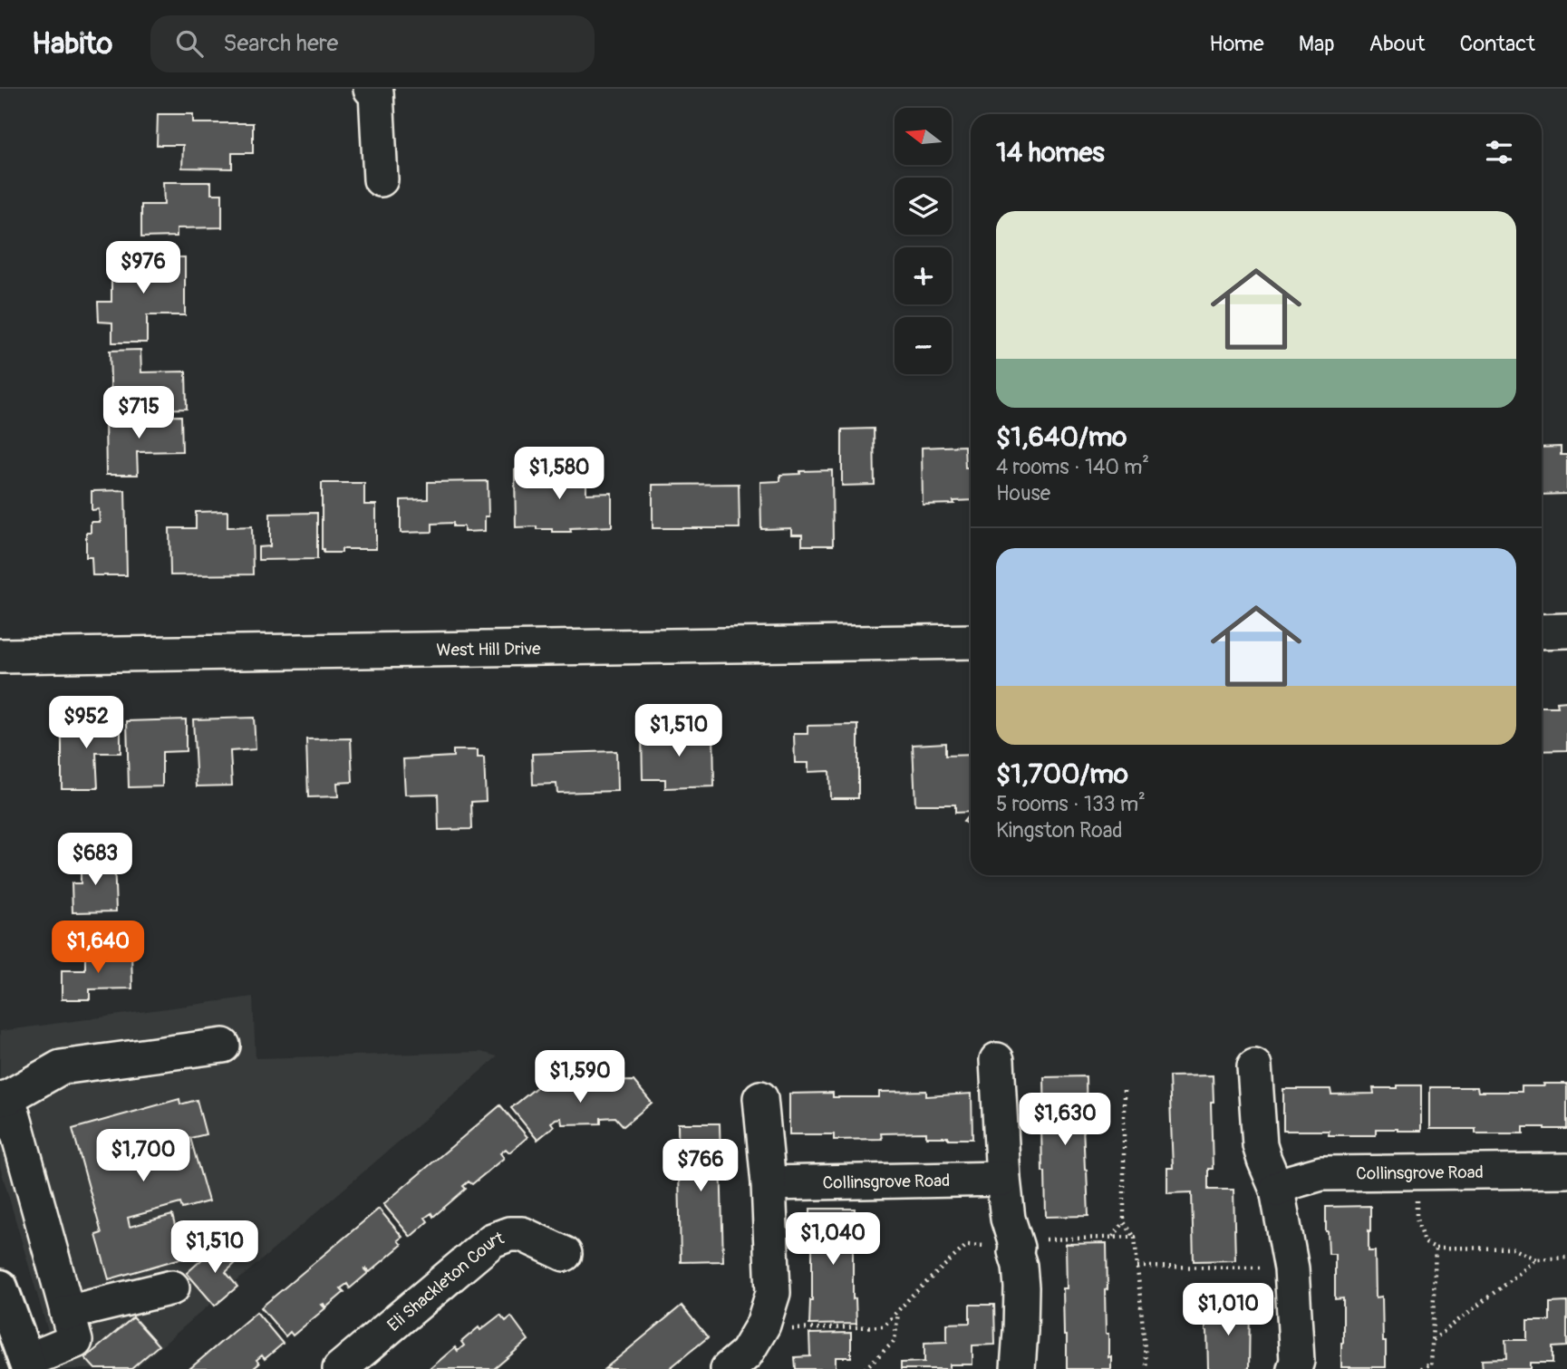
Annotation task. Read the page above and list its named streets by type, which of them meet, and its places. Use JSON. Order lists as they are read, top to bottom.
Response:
{
  "streets": {
    "street": ["West Hill Drive", "Collinsgrove Road", "Eli Shackleton Court"]
  },
  "north": "left",
  "page": {
    "header": "Habito",
    "search": "Search here",
    "nav": [
      "Home",
      "Map",
      "About",
      "Contact"
    ],
    "map_buttons": ["+", "−"],
    "heading": "14 homes",
    "list": [
      {
        "name": "$1,640/mo",
        "note": "4 rooms · 140 m² · House"
      },
      {
        "name": "$1,700/mo",
        "note": "5 rooms · 133 m² · Kingston Road"
      }
    ],
    "price": [
      "$976",
      "$715",
      "$1,580",
      "$952",
      "$1,510",
      "$683",
      "$1,640",
      "$1,590",
      "$1,630",
      "$1,700",
      "$766",
      "$1,040",
      "$1,510",
      "$1,010"
    ]
  }
}
